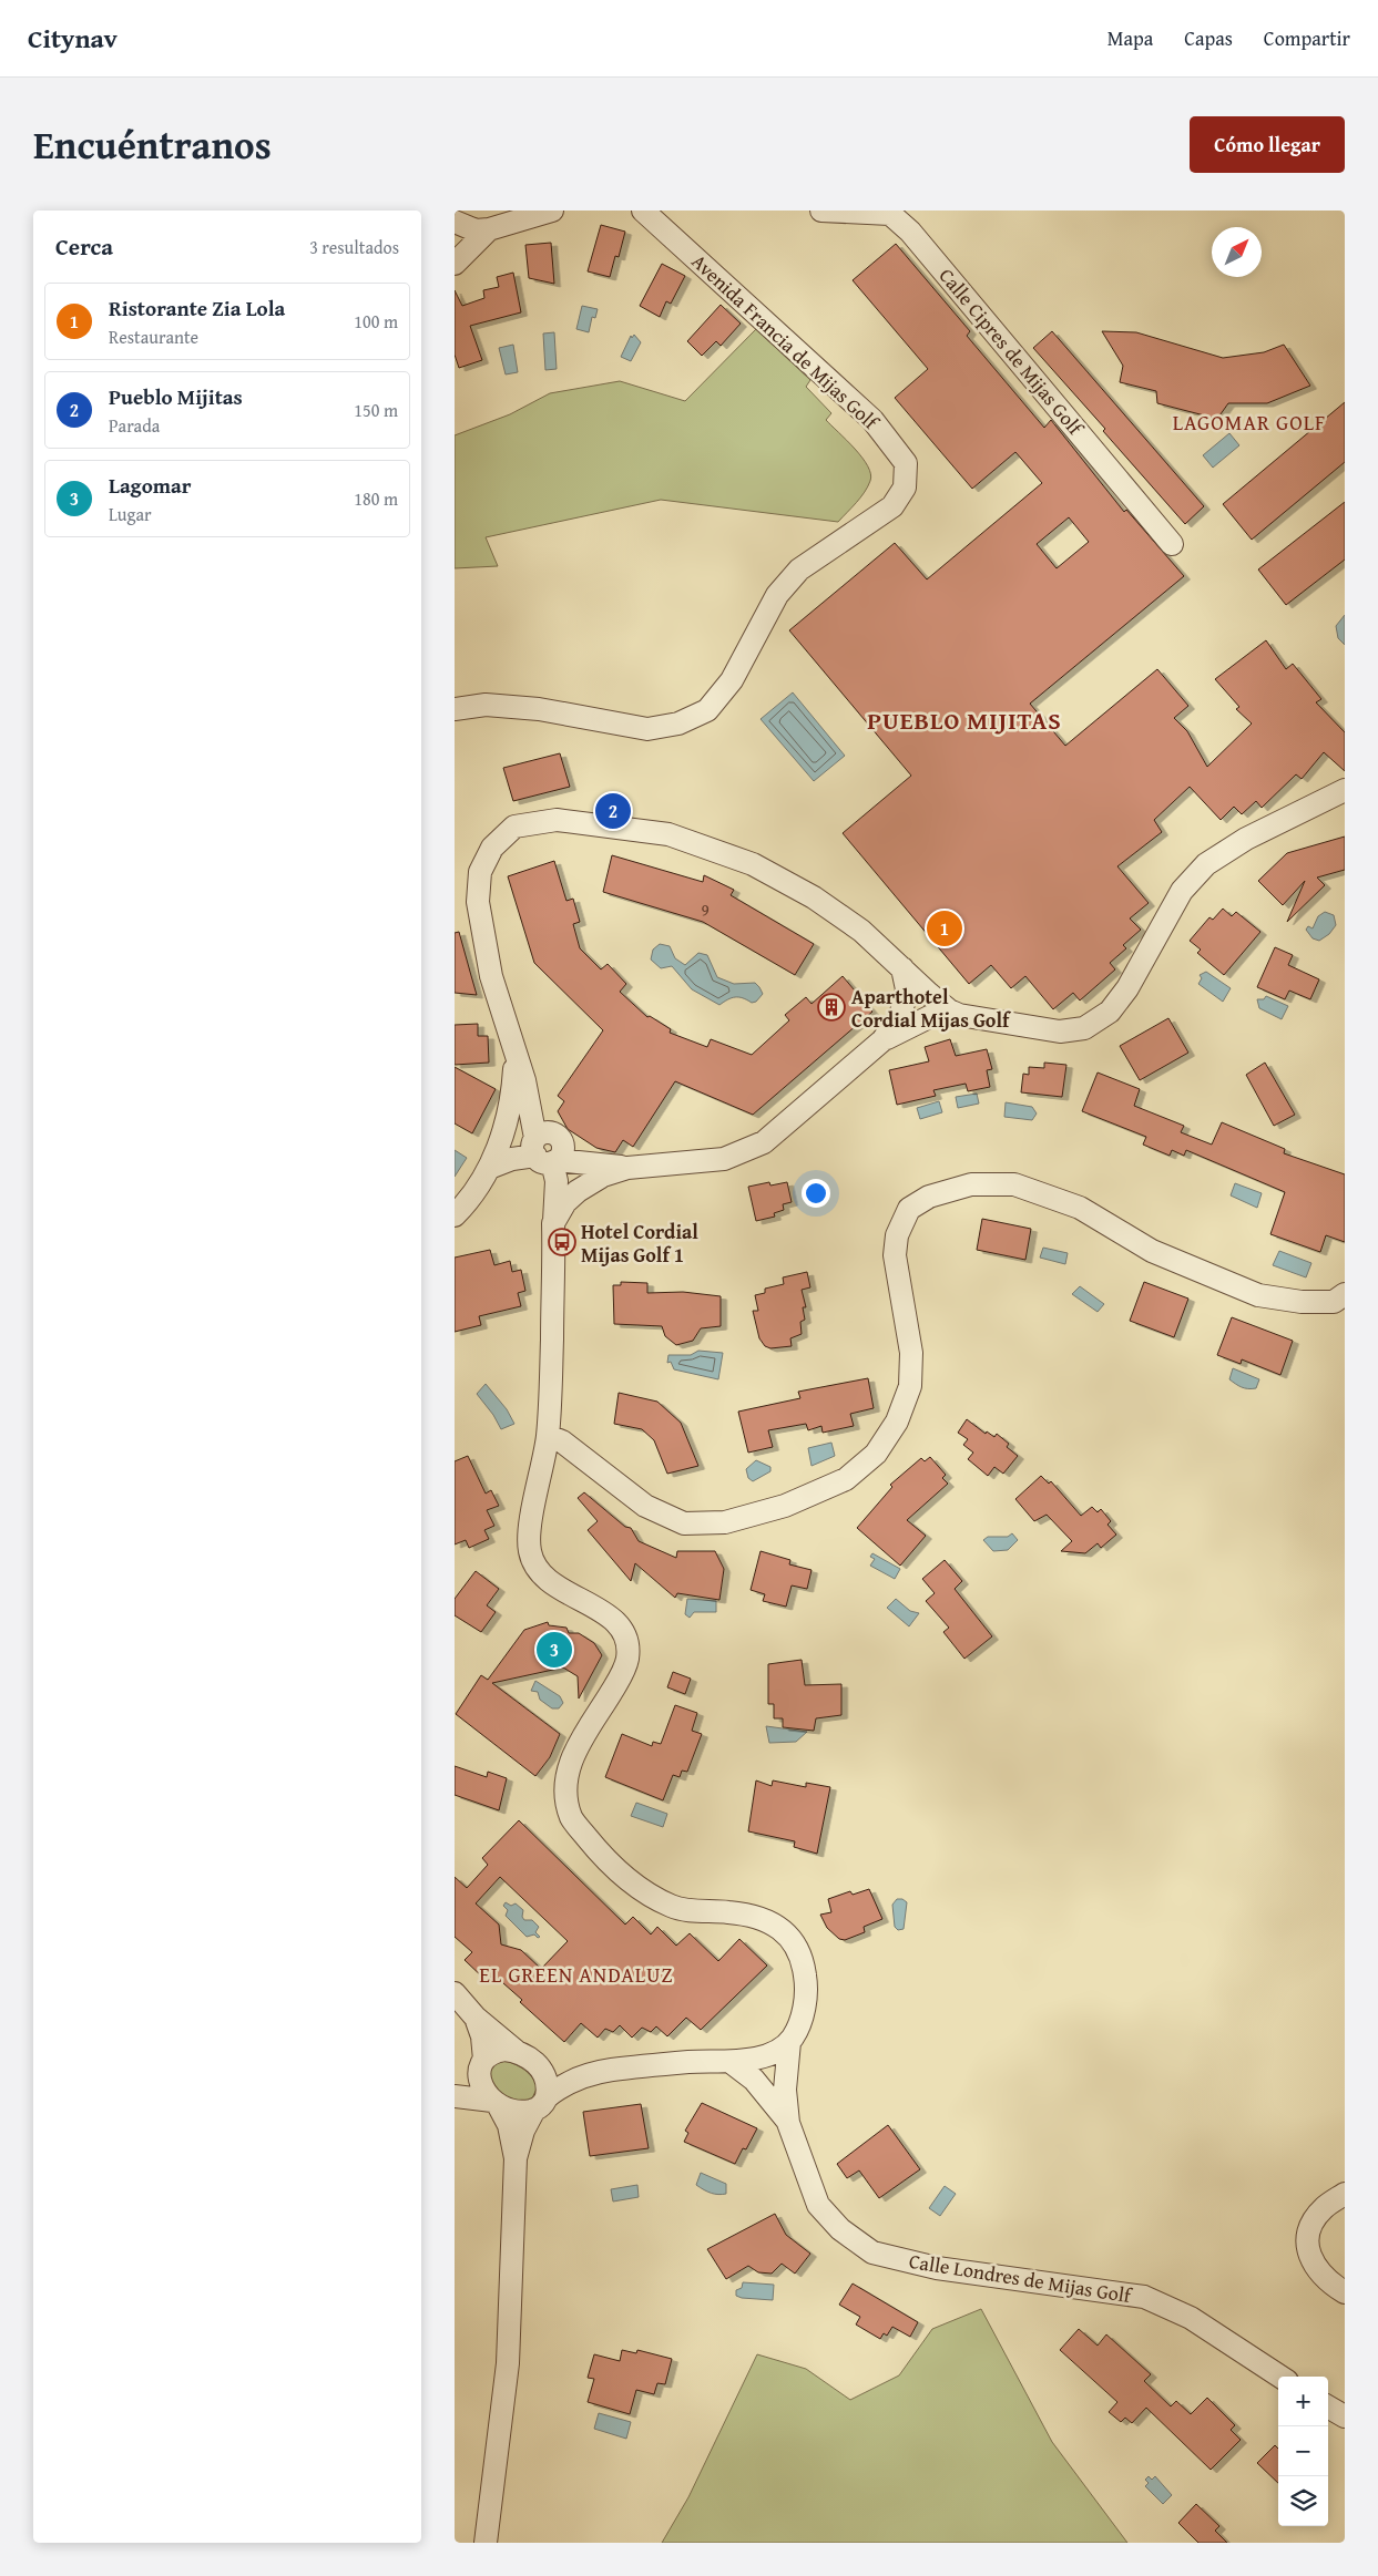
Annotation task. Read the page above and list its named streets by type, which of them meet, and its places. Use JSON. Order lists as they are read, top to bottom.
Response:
{
  "streets": {
    "street": ["Avenida Francia de Mijas Golf", "Calle Cipres de Mijas Golf", "Calle Londres de Mijas Golf"]
  },
  "districts": ["LAGOMAR GOLF", "PUEBLO MIJITAS", "EL GREEN ANDALUZ"],
  "places": {
    "building": ["Aparthotel Cordial Mijas Golf"],
    "bus stop": ["Hotel Cordial Mijas Golf 1"]
  },
  "house_numbers": ["9"],
  "north": "top right",
  "page": {
    "header": "Citynav",
    "nav": ["Mapa", "Capas", "Compartir"],
    "title": "Encuéntranos",
    "buttons": "Cómo llegar",
    "heading": ["Cerca", "3 resultados"],
    "list": [
      {
        "mark": "1",
        "name": "Ristorante Zia Lola",
        "note": "Restaurante",
        "value": "100 m"
      },
      {
        "mark": "2",
        "name": "Pueblo Mijitas",
        "note": "Parada",
        "value": "150 m"
      },
      {
        "mark": "3",
        "name": "Lagomar",
        "note": "Lugar",
        "value": "180 m"
      }
    ],
    "pins": ["2", "1", "3"],
    "map_buttons": ["+", "−"]
  }
}
